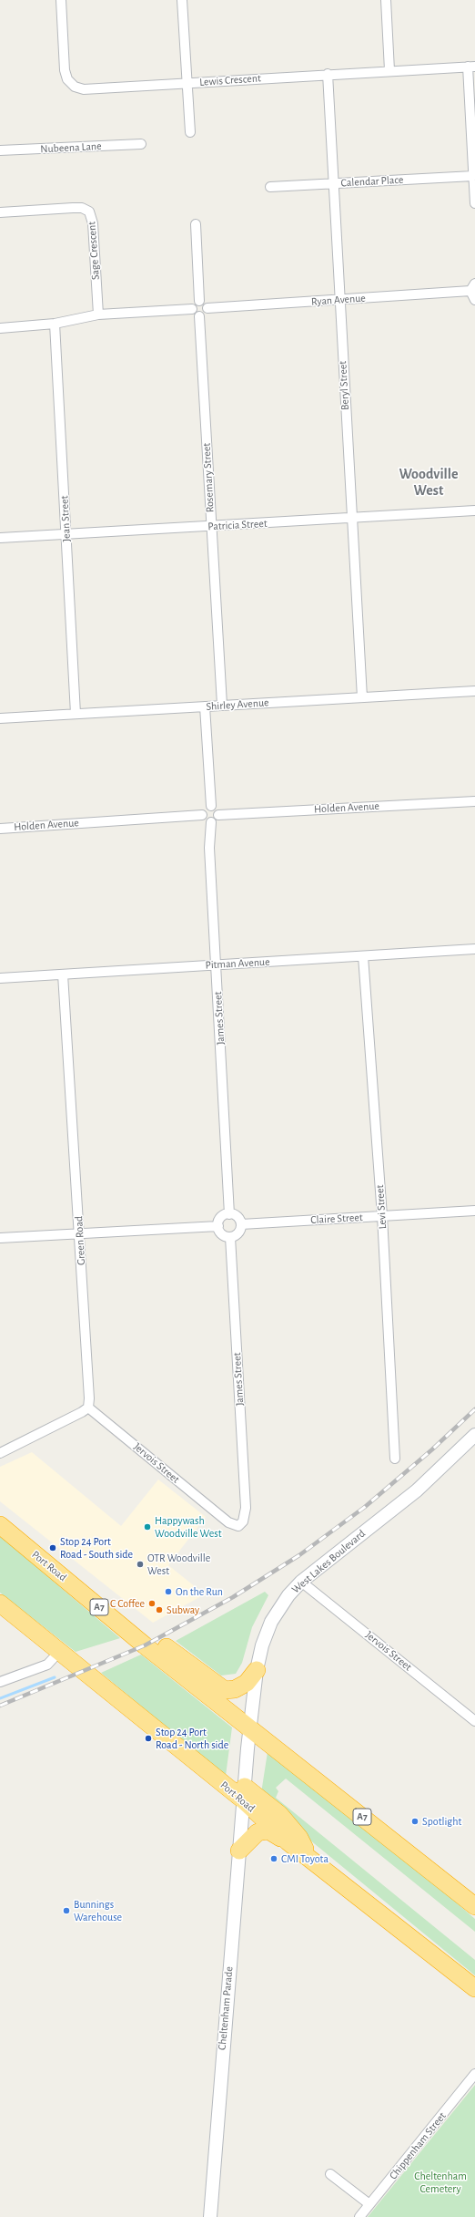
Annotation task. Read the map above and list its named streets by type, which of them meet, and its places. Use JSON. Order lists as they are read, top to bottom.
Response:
{
  "streets": {
    "highway": ["Port Road", "A7"],
    "main road": ["West Lakes Boulevard", "Cheltenham Parade"],
    "street": [
      "Lewis Crescent",
      "Nubeena Lane",
      "Calendar Place",
      "Sage Crescent",
      "Ryan Avenue",
      "Beryl Street",
      "Rosemary Street",
      "Jean Street",
      "Patricia Street",
      "Shirley Avenue",
      "Holden Avenue",
      "Pitman Avenue",
      "James Street",
      "Levi Street",
      "Claire Street",
      "Green Road",
      "Jervois Street",
      "Chippenham Street"
    ]
  },
  "crossings": [
    ["Lewis Crescent", "Beryl Street"],
    ["Calendar Place", "Beryl Street"],
    ["Ryan Avenue", "Beryl Street"],
    ["Ryan Avenue", "Rosemary Street"],
    ["Beryl Street", "Patricia Street"],
    ["Beryl Street", "Shirley Avenue"],
    ["Rosemary Street", "Patricia Street"],
    ["Rosemary Street", "Shirley Avenue"],
    ["Jean Street", "Patricia Street"],
    ["Jean Street", "Shirley Avenue"],
    ["Holden Avenue", "James Street"],
    ["Pitman Avenue", "James Street"],
    ["Pitman Avenue", "Levi Street"],
    ["Pitman Avenue", "Green Road"],
    ["James Street", "Claire Street"],
    ["James Street", "Jervois Street"],
    ["Levi Street", "Claire Street"],
    ["Green Road", "Jervois Street"],
    ["Jervois Street", "West Lakes Boulevard"],
    ["West Lakes Boulevard", "Port Road"],
    ["West Lakes Boulevard", "Cheltenham Parade"],
    ["Port Road", "Cheltenham Parade"]
  ],
  "districts": ["Woodville West"],
  "parks": ["Cheltenham Cemetery"],
  "places": [
    "Happywash Woodville West",
    "Stop 24 Port Road - South side",
    "OTR Woodville West",
    "On the Run",
    "C Coffee",
    "Subway",
    "Stop 24 Port Road - North side",
    "Spotlight",
    "CMI Toyota",
    "Bunnings Warehouse"
  ]
}
